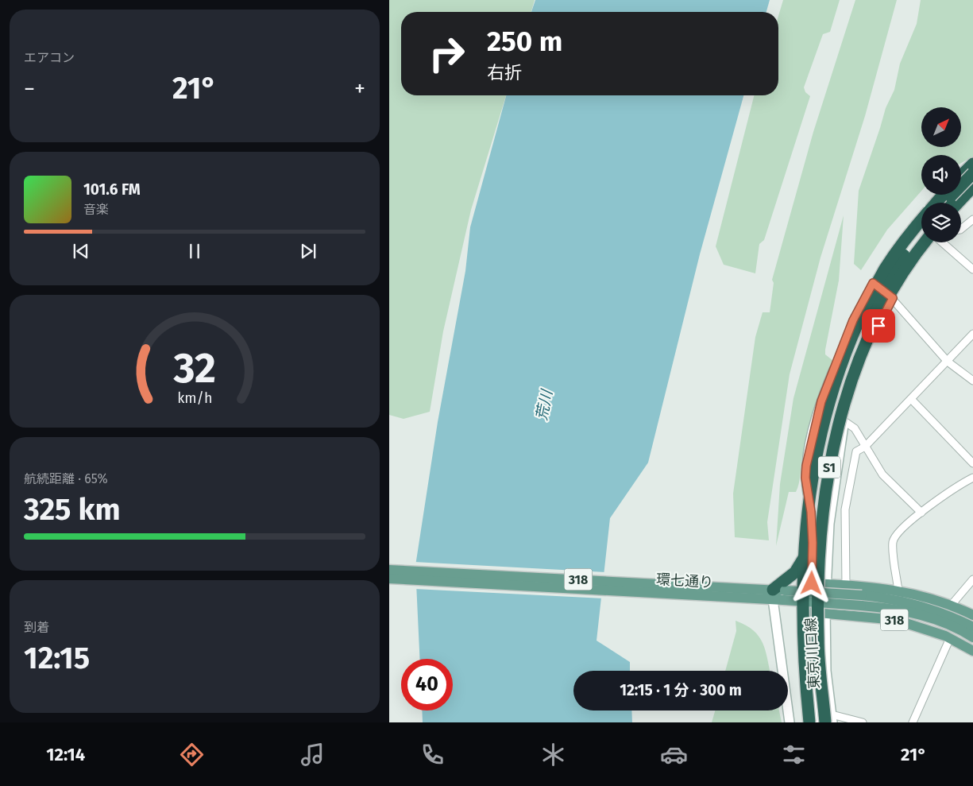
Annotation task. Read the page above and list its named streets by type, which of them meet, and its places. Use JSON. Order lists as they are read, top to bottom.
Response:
{
  "streets": {
    "highway": ["S1"],
    "main road": ["318", "環七通り"],
    "street": ["東京川口線"]
  },
  "crossings": [
    ["S1", "東京川口線"],
    ["318", "東京川口線"]
  ],
  "water": ["荒川"],
  "north": "top right",
  "page": {
    "tile": [
      "エアコン",
      ["航続距離 · 65%", "325 km"],
      ["到着", "12:15"]
    ],
    "turn": ["250 m", "右折"],
    "heat": ["−", "21°", "+"],
    "song": ["101.6 FM", "音楽"],
    "limit": "40",
    "trip": "12:15 · 1 分 · 300 m",
    "tabs": ["12:14", "21°"],
    "gauge": ["32", "km/h"]
  }
}
